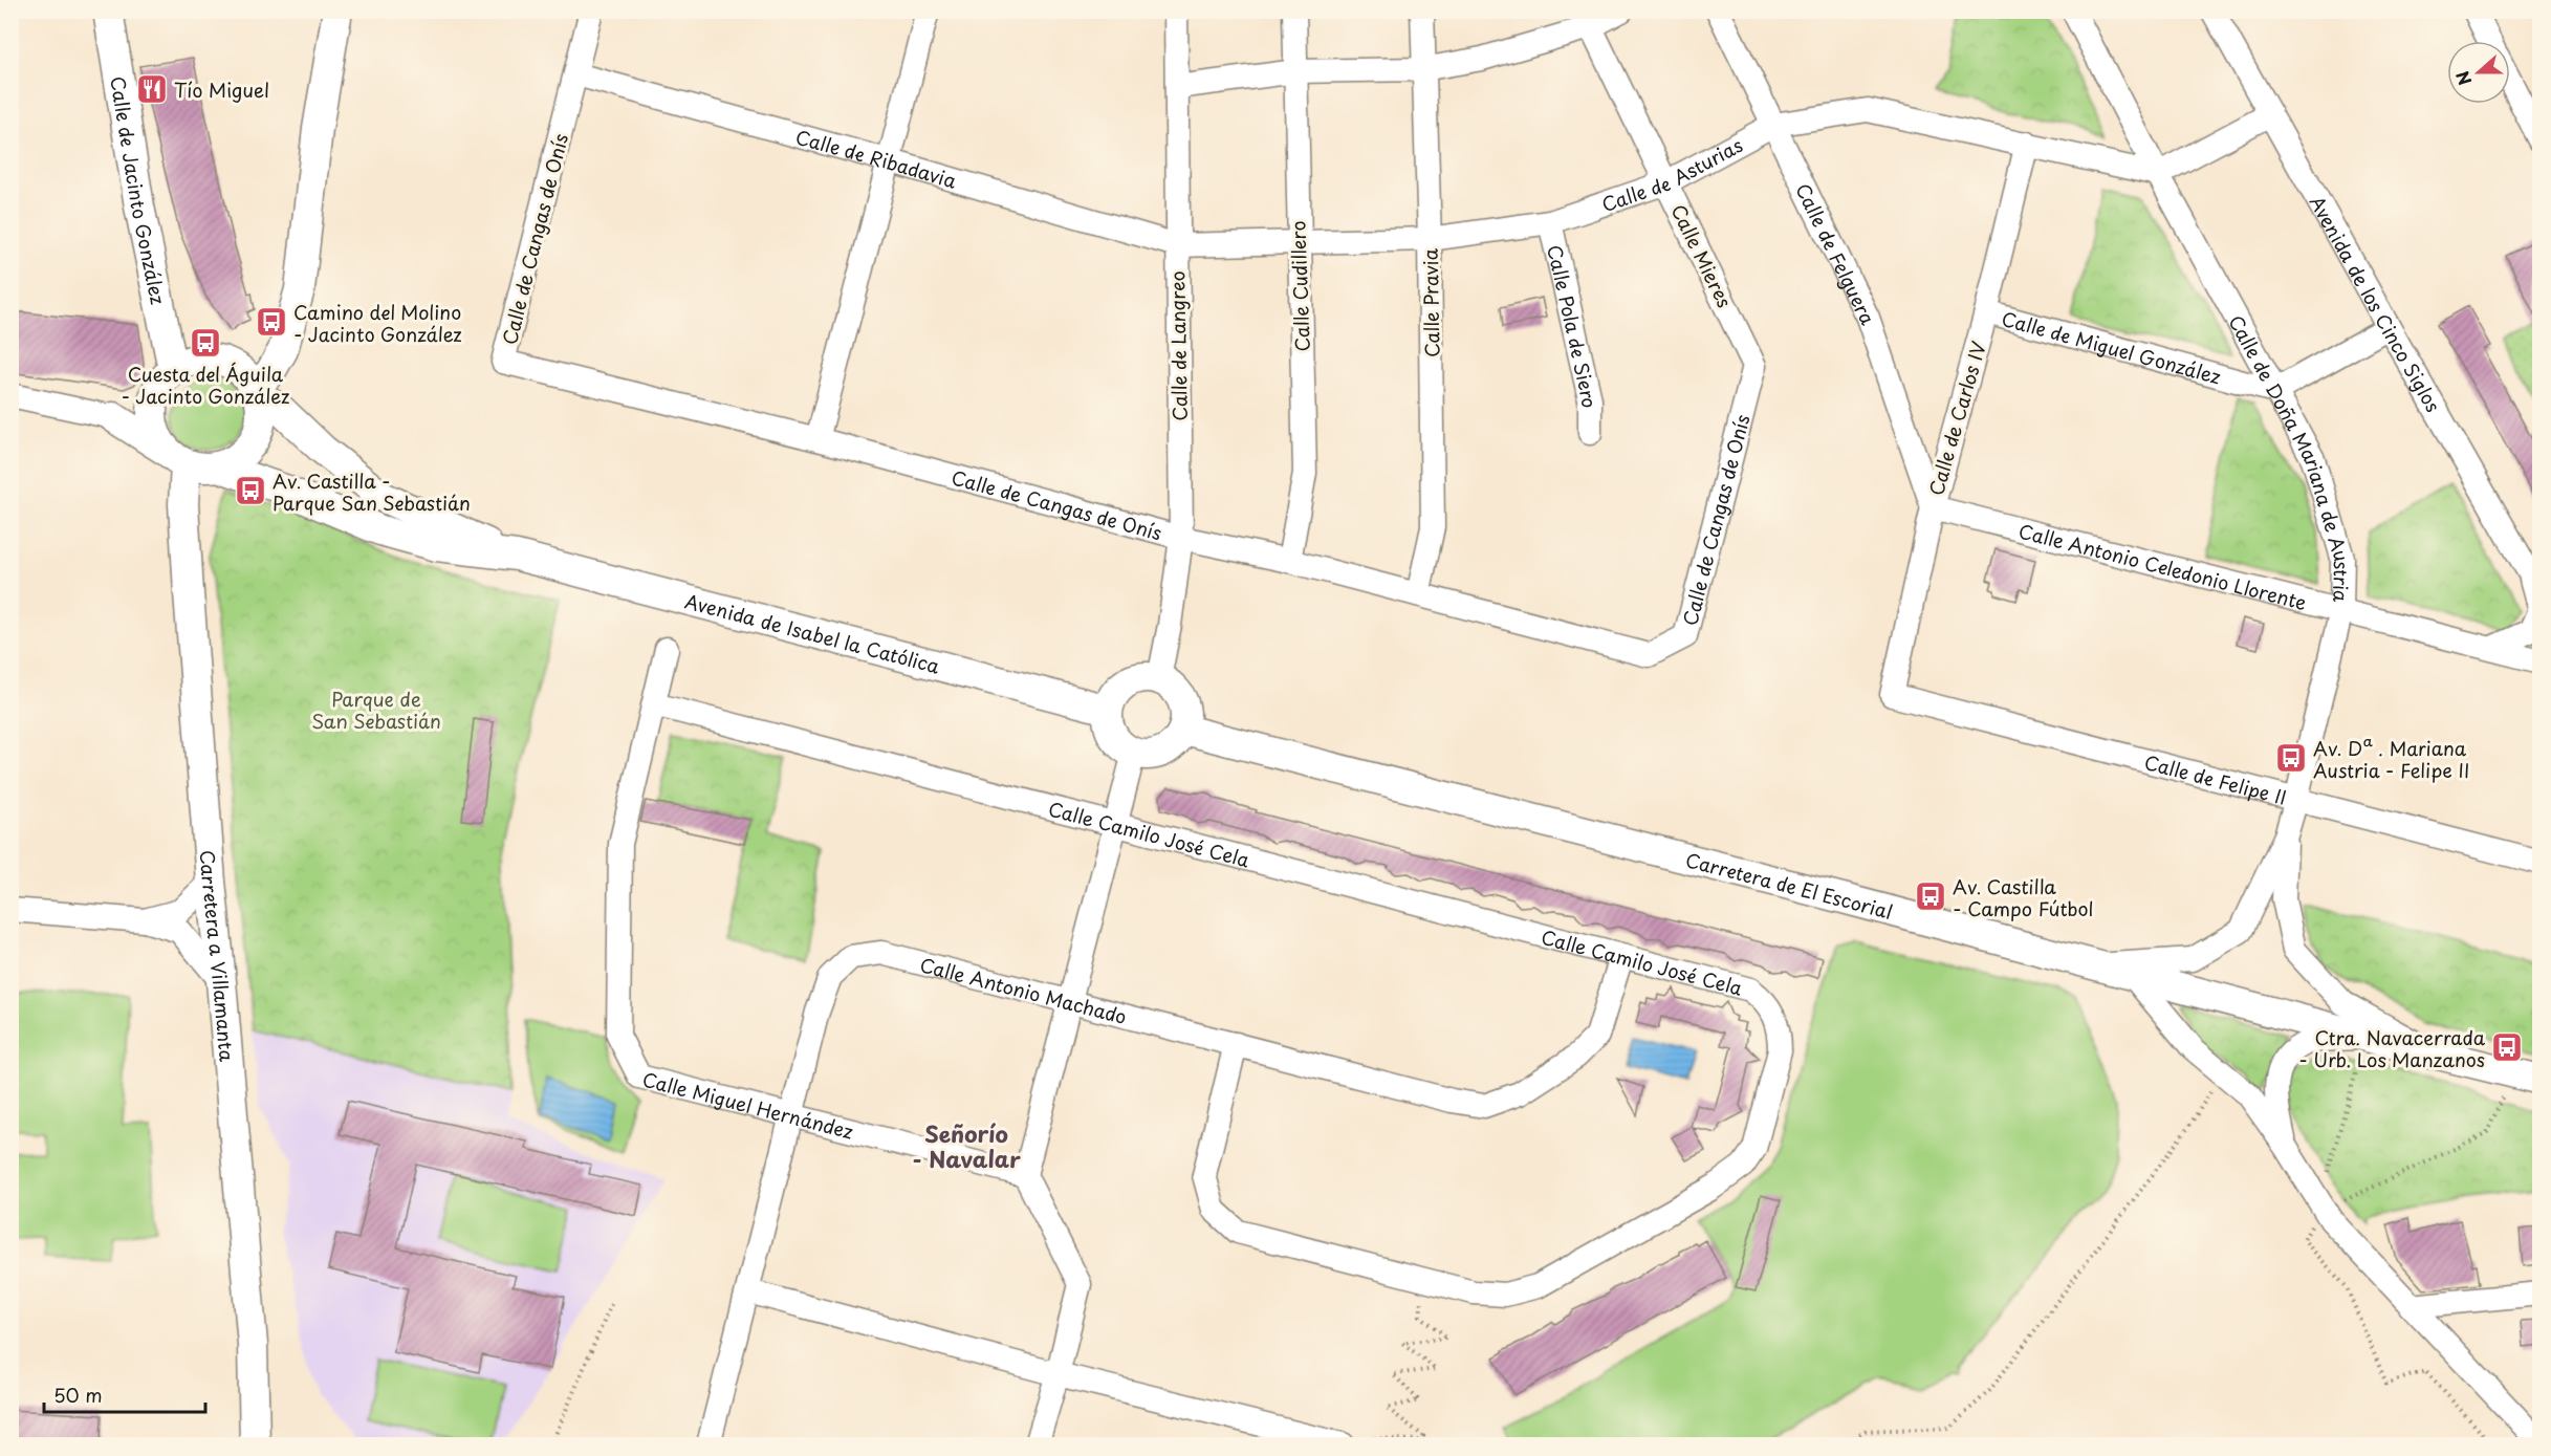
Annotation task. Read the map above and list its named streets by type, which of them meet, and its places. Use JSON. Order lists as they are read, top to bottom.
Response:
{
  "streets": {
    "street": [
      "Calle de Ribadavia",
      "Calle de Asturias",
      "Calle de Jacinto González",
      "Calle de Cangas de Onís",
      "Calle de Felguera",
      "Calle Mieres",
      "Calle Cudillero",
      "Avenida de los Cinco Siglos",
      "Calle Pravia",
      "Calle Pola de Siero",
      "Calle de Langreo",
      "Calle de Miguel González",
      "Calle de Carlos IV",
      "Calle de Doña Mariana de Austria",
      "Calle Antonio Celedonio Llorente",
      "Avenida de Isabel la Católica",
      "Calle de Felipe II",
      "Calle Camilo José Cela",
      "Carretera de El Escorial",
      "Carretera a Villamanta",
      "Calle Antonio Machado",
      "Calle Miguel Hernández"
    ]
  },
  "crossings": [
    ["Calle de Ribadavia", "Calle de Asturias"],
    ["Calle de Ribadavia", "Calle de Cangas de Onís"],
    ["Calle de Ribadavia", "Calle de Langreo"],
    ["Calle de Asturias", "Calle de Felguera"],
    ["Calle de Asturias", "Calle Mieres"],
    ["Calle de Asturias", "Calle Cudillero"],
    ["Calle de Asturias", "Calle Pravia"],
    ["Calle de Asturias", "Calle Pola de Siero"],
    ["Calle de Asturias", "Calle de Langreo"],
    ["Calle de Asturias", "Calle de Carlos IV"],
    ["Calle de Asturias", "Calle de Doña Mariana de Austria"],
    ["Calle de Jacinto González", "Avenida de Isabel la Católica"],
    ["Calle de Jacinto González", "Carretera a Villamanta"],
    ["Calle de Cangas de Onís", "Calle Mieres"],
    ["Calle de Cangas de Onís", "Calle Cudillero"],
    ["Calle de Cangas de Onís", "Calle Pravia"],
    ["Calle de Cangas de Onís", "Calle de Langreo"],
    ["Calle de Felguera", "Calle de Carlos IV"],
    ["Calle de Felguera", "Calle Antonio Celedonio Llorente"],
    ["Avenida de los Cinco Siglos", "Calle Antonio Celedonio Llorente"],
    ["Calle de Langreo", "Avenida de Isabel la Católica"],
    ["Calle de Langreo", "Carretera de El Escorial"],
    ["Calle de Miguel González", "Calle de Carlos IV"],
    ["Calle de Miguel González", "Calle de Doña Mariana de Austria"],
    ["Calle de Carlos IV", "Calle Antonio Celedonio Llorente"],
    ["Calle de Carlos IV", "Calle de Felipe II"],
    ["Calle de Doña Mariana de Austria", "Calle Antonio Celedonio Llorente"],
    ["Calle de Doña Mariana de Austria", "Calle de Felipe II"],
    ["Calle de Doña Mariana de Austria", "Carretera de El Escorial"],
    ["Avenida de Isabel la Católica", "Carretera de El Escorial"],
    ["Avenida de Isabel la Católica", "Carretera a Villamanta"],
    ["Calle Camilo José Cela", "Calle Antonio Machado"],
    ["Calle Camilo José Cela", "Calle Miguel Hernández"],
    ["Calle Antonio Machado", "Calle Miguel Hernández"]
  ],
  "districts": ["Señorío - Navalar"],
  "parks": ["Parque de San Sebastián"],
  "places": {
    "restaurant": ["Tío Miguel"],
    "bus stop": [
      "Camino del Molino - Jacinto González",
      "Cuesta del Águila - Jacinto González",
      "Av. Castilla - Parque San Sebastián",
      "Av. Dª . Mariana Austria - Felipe II",
      "Av. Castilla - Campo Fútbol",
      "Ctra. Navacerrada - Urb. Los Manzanos"
    ]
  },
  "scale_bar": "50 m",
  "north": "left"
}
